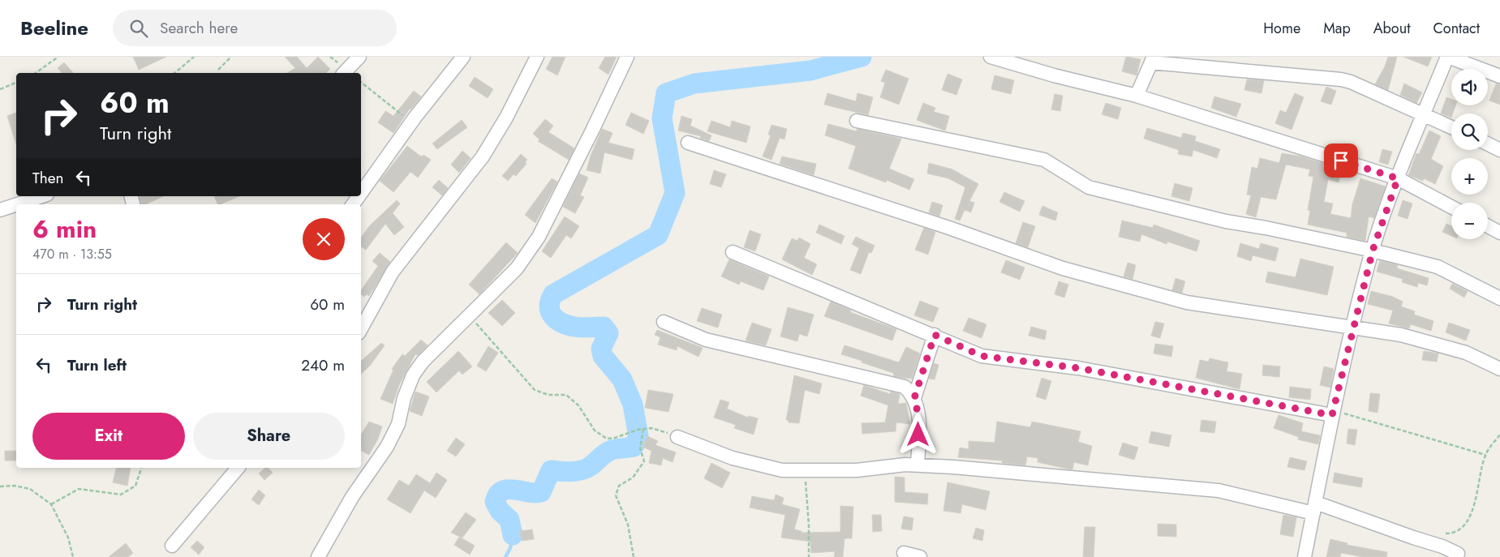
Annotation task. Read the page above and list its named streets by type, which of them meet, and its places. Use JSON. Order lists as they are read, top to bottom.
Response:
{
  "page": {
    "header": "Beeline",
    "search": "Search here",
    "nav": [
      "Home",
      "Map",
      "About",
      "Contact"
    ],
    "map_buttons": ["+", "−"],
    "turn": ["60 m", "Turn right"],
    "then": "Then",
    "heading": ["6 min", "470 m · 13:55"],
    "list": [
      {
        "name": "Turn right",
        "value": "60 m"
      },
      {
        "name": "Turn left",
        "value": "240 m"
      }
    ],
    "buttons": ["Exit", "Share"]
  }
}
